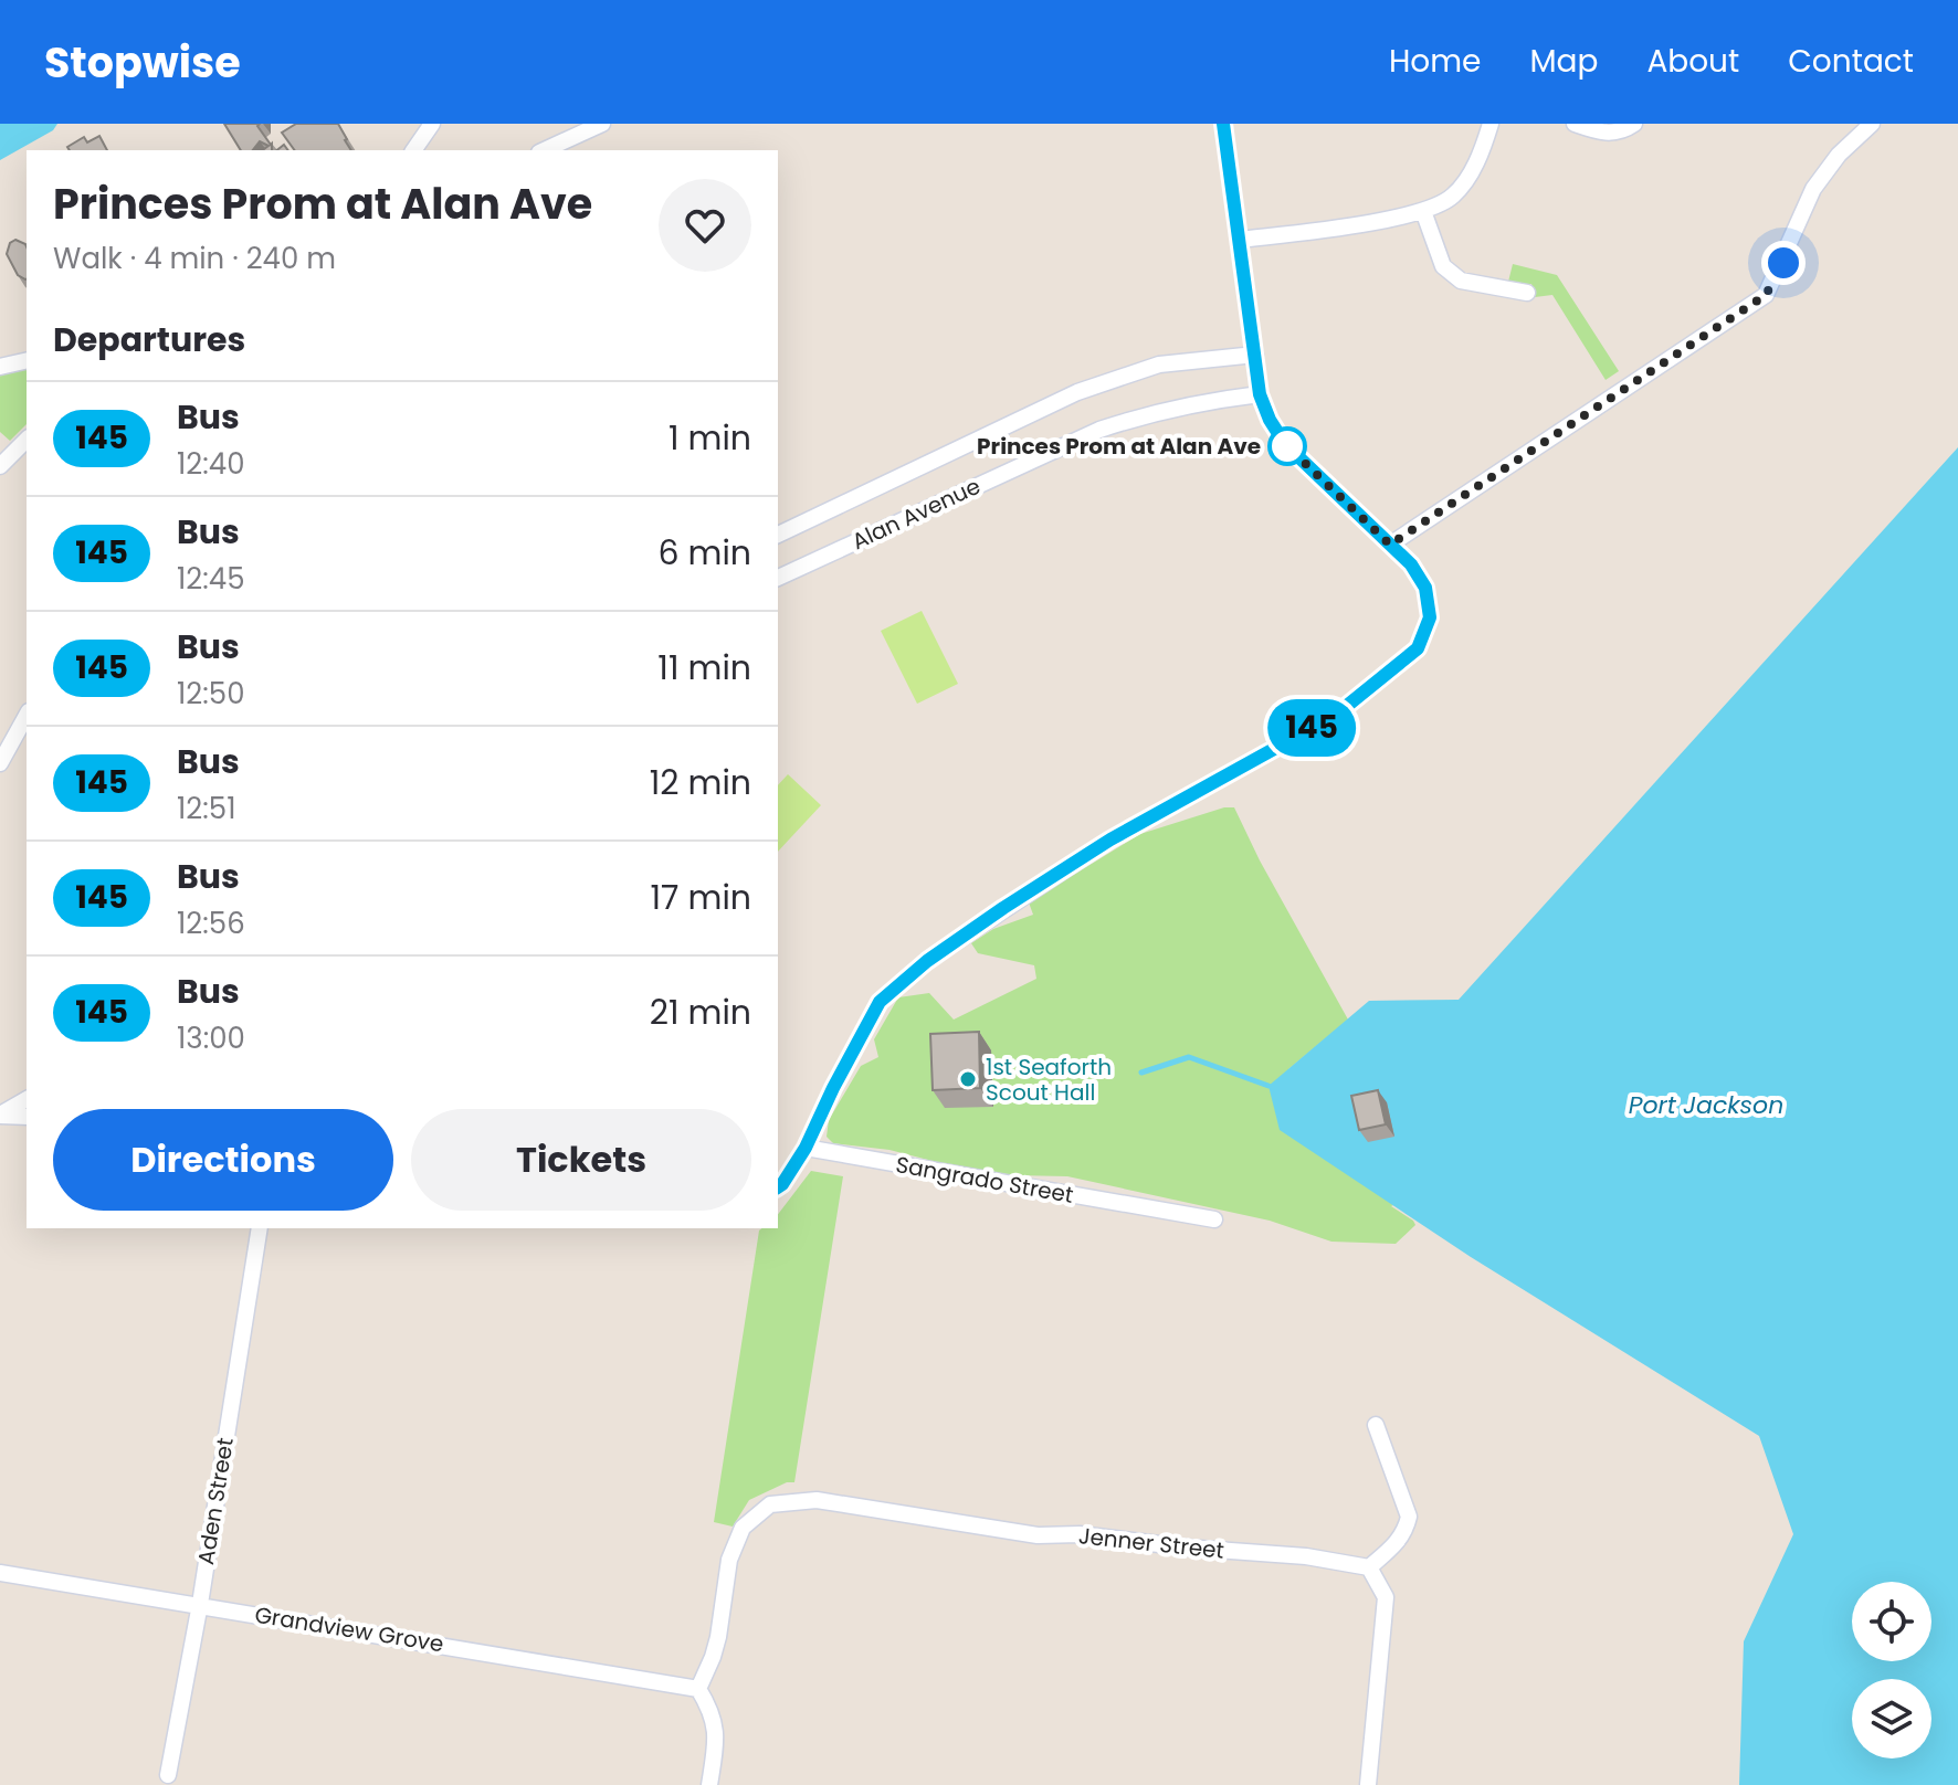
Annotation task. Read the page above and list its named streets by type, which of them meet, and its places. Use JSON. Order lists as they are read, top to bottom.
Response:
{
  "streets": {
    "street": [
      "Alan Avenue",
      "Sangrado Street",
      "Aden Street",
      "Jenner Street",
      "Grandview Grove"
    ]
  },
  "crossings": [
    ["Aden Street", "Grandview Grove"],
    ["Jenner Street", "Grandview Grove"]
  ],
  "water": ["Port Jackson"],
  "places": ["Princes Prom at Alan Ave", "1st Seaforth Scout Hall"],
  "lines": ["bus line 145"],
  "page": {
    "header": "Stopwise",
    "nav": [
      "Home",
      "Map",
      "About",
      "Contact"
    ],
    "on_map": "145",
    "heading": [
      ["Princes Prom at Alan Ave", "Walk · 4 min · 240 m"],
      "Departures"
    ],
    "list": [
      {
        "mark": "145",
        "name": "Bus",
        "note": "12:40",
        "value": "1 min"
      },
      {
        "mark": "145",
        "name": "Bus",
        "note": "12:45",
        "value": "6 min"
      },
      {
        "mark": "145",
        "name": "Bus",
        "note": "12:50",
        "value": "11 min"
      },
      {
        "mark": "145",
        "name": "Bus",
        "note": "12:51",
        "value": "12 min"
      },
      {
        "mark": "145",
        "name": "Bus",
        "note": "12:56",
        "value": "17 min"
      },
      {
        "mark": "145",
        "name": "Bus",
        "note": "13:00",
        "value": "21 min"
      }
    ],
    "buttons": ["Directions", "Tickets"]
  }
}
